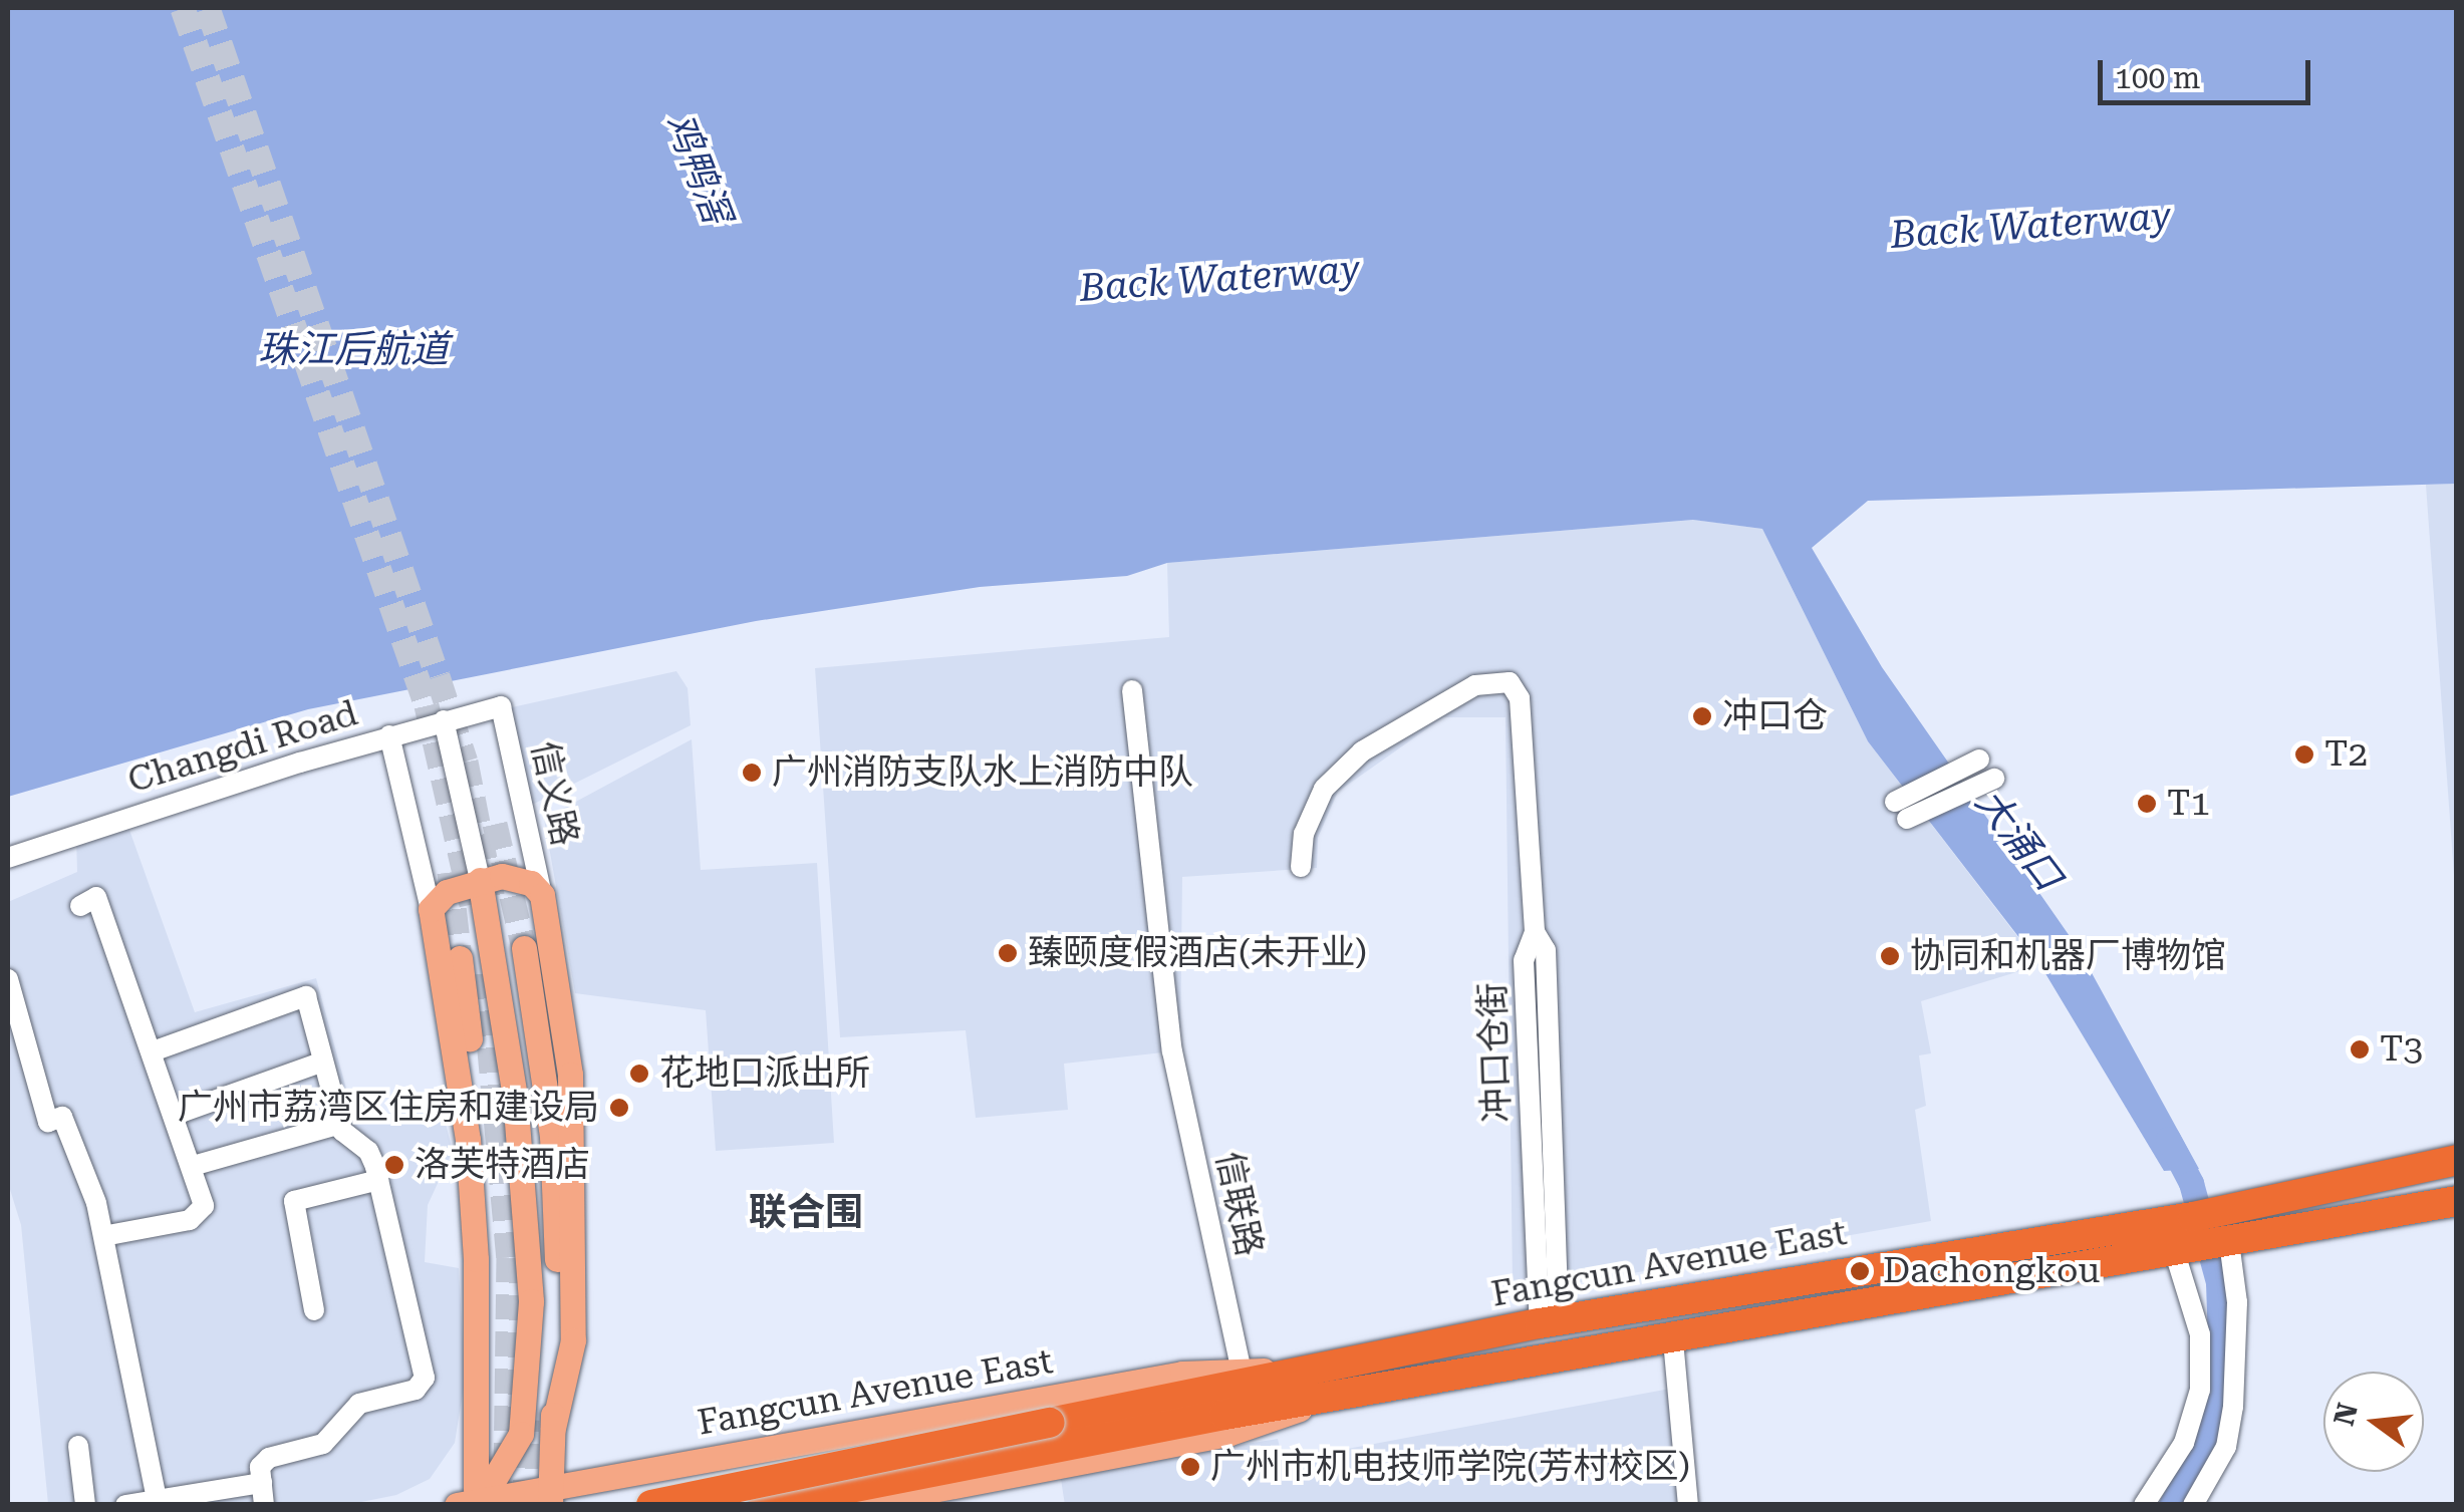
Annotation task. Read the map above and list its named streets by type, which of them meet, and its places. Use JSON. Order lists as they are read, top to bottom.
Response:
{
  "streets": {
    "highway": ["Fangcun Avenue East"],
    "street": [
      "Changdi Road",
      "信义路",
      "冲口仓街",
      "信联路"
    ]
  },
  "crossings": [
    ["Changdi Road", "信义路"],
    ["冲口仓街", "Fangcun Avenue East"],
    ["信联路", "Fangcun Avenue East"]
  ],
  "districts": ["联合围"],
  "water": [
    "鸡鸭滘",
    "Back Waterway",
    "珠江后航道",
    "大涌口"
  ],
  "places": [
    "冲口仓",
    "T2",
    "广州消防支队水上消防中队",
    "T1",
    "臻颐度假酒店(未开业)",
    "协同和机器厂博物馆",
    "T3",
    "花地口派出所",
    "广州市荔湾区住房和建设局",
    "洛芙特酒店",
    "Dachongkou",
    "广州市机电技师学院(芳村校区)"
  ],
  "scale_bar": "100 m",
  "north": "left"
}
